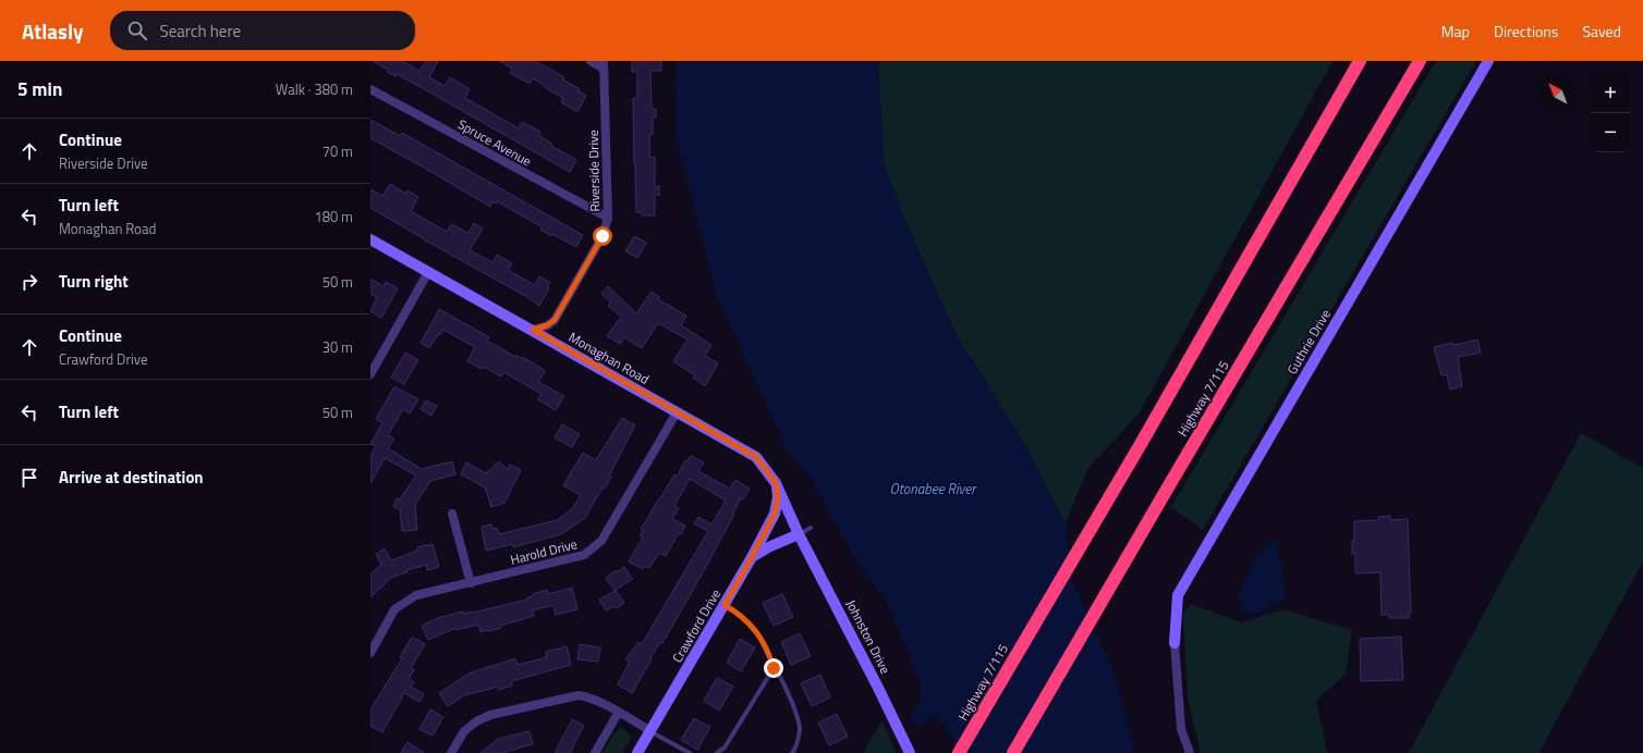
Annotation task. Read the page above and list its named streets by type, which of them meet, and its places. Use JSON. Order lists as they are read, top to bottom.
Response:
{
  "streets": {
    "highway": ["Highway 7/115"],
    "street": [
      "Spruce Avenue",
      "Riverside Drive",
      "Guthrie Drive",
      "Monaghan Road",
      "Harold Drive",
      "Crawford Drive",
      "Johnston Drive"
    ]
  },
  "crossings": [
    ["Spruce Avenue", "Riverside Drive"],
    ["Riverside Drive", "Monaghan Road"],
    ["Monaghan Road", "Harold Drive"],
    ["Monaghan Road", "Crawford Drive"],
    ["Monaghan Road", "Johnston Drive"]
  ],
  "water": ["Otonabee River"],
  "north": "top left",
  "page": {
    "header": "Atlasly",
    "search": "Search here",
    "nav": ["Map", "Directions", "Saved"],
    "heading": ["5 min", "Walk · 380 m"],
    "map_buttons": ["+", "−"],
    "list": [
      ["Continue", "Riverside Drive", "70 m"],
      ["Turn left", "Monaghan Road", "180 m"],
      ["Turn right", "50 m"],
      ["Continue", "Crawford Drive", "30 m"],
      ["Turn left", "50 m"],
      "Arrive at destination"
    ]
  }
}
